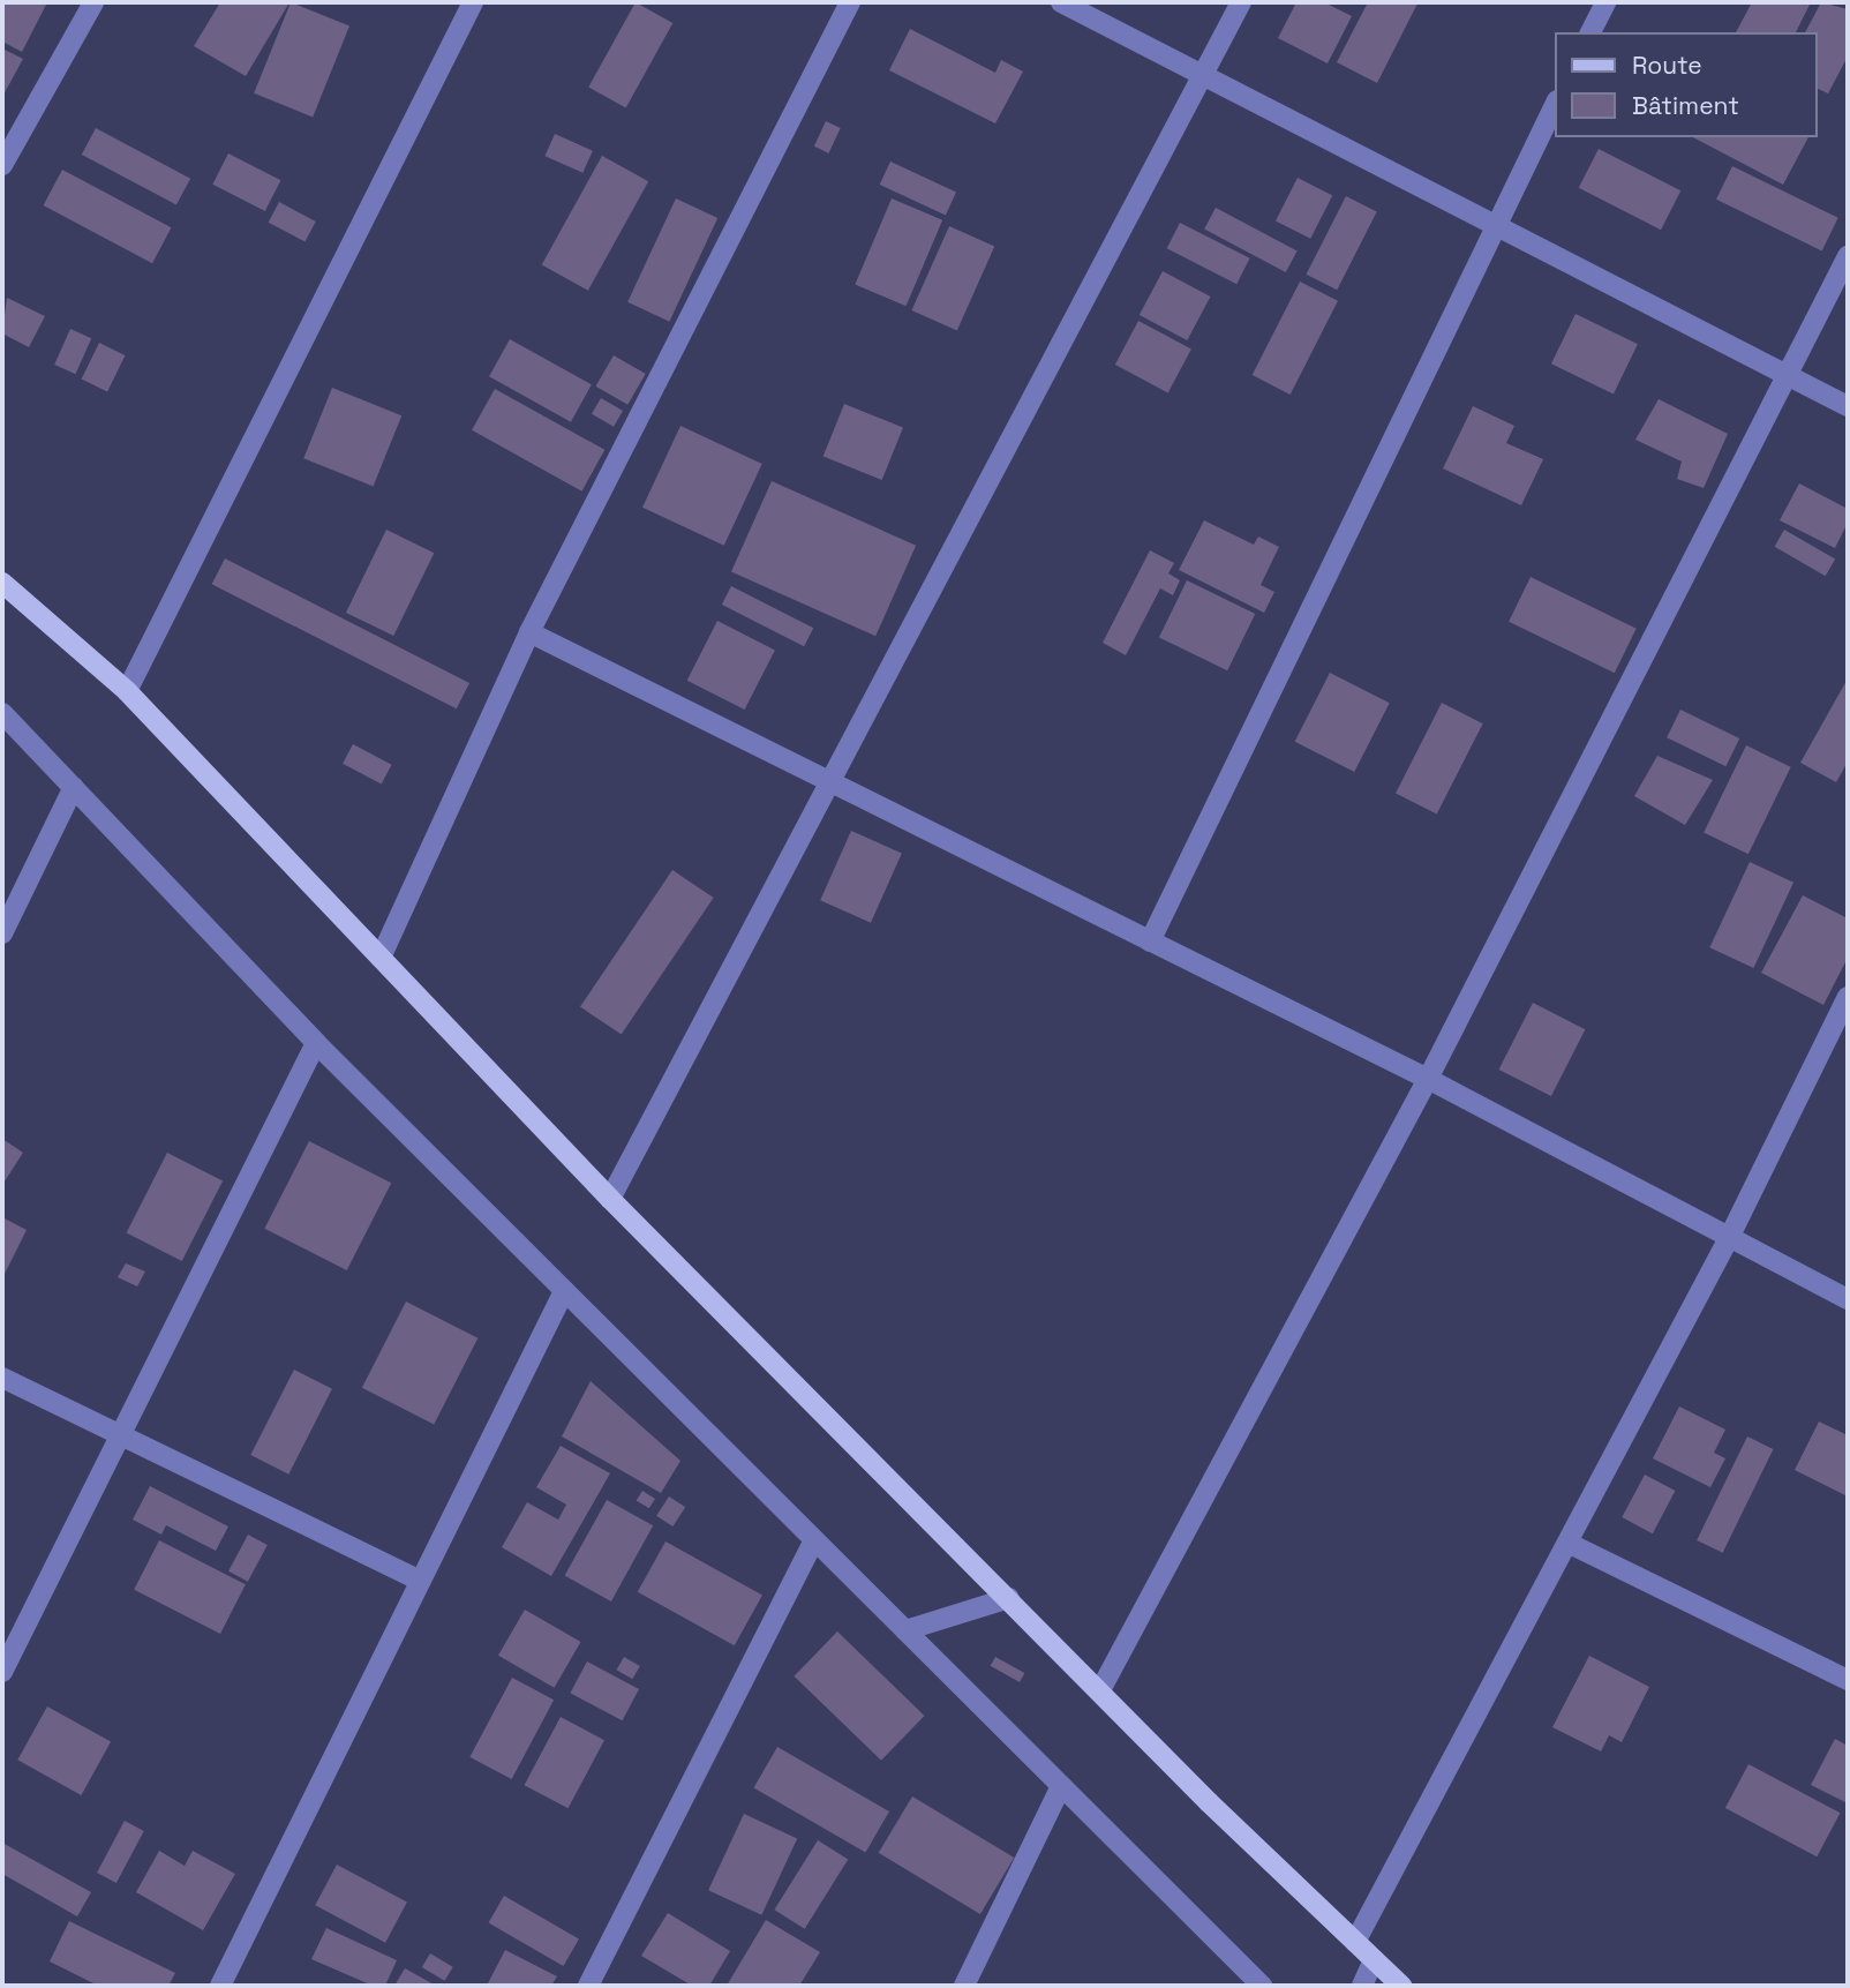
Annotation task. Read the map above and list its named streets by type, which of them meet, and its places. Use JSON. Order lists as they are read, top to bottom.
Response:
{
  "legend": ["Route", "Bâtiment"]
}
